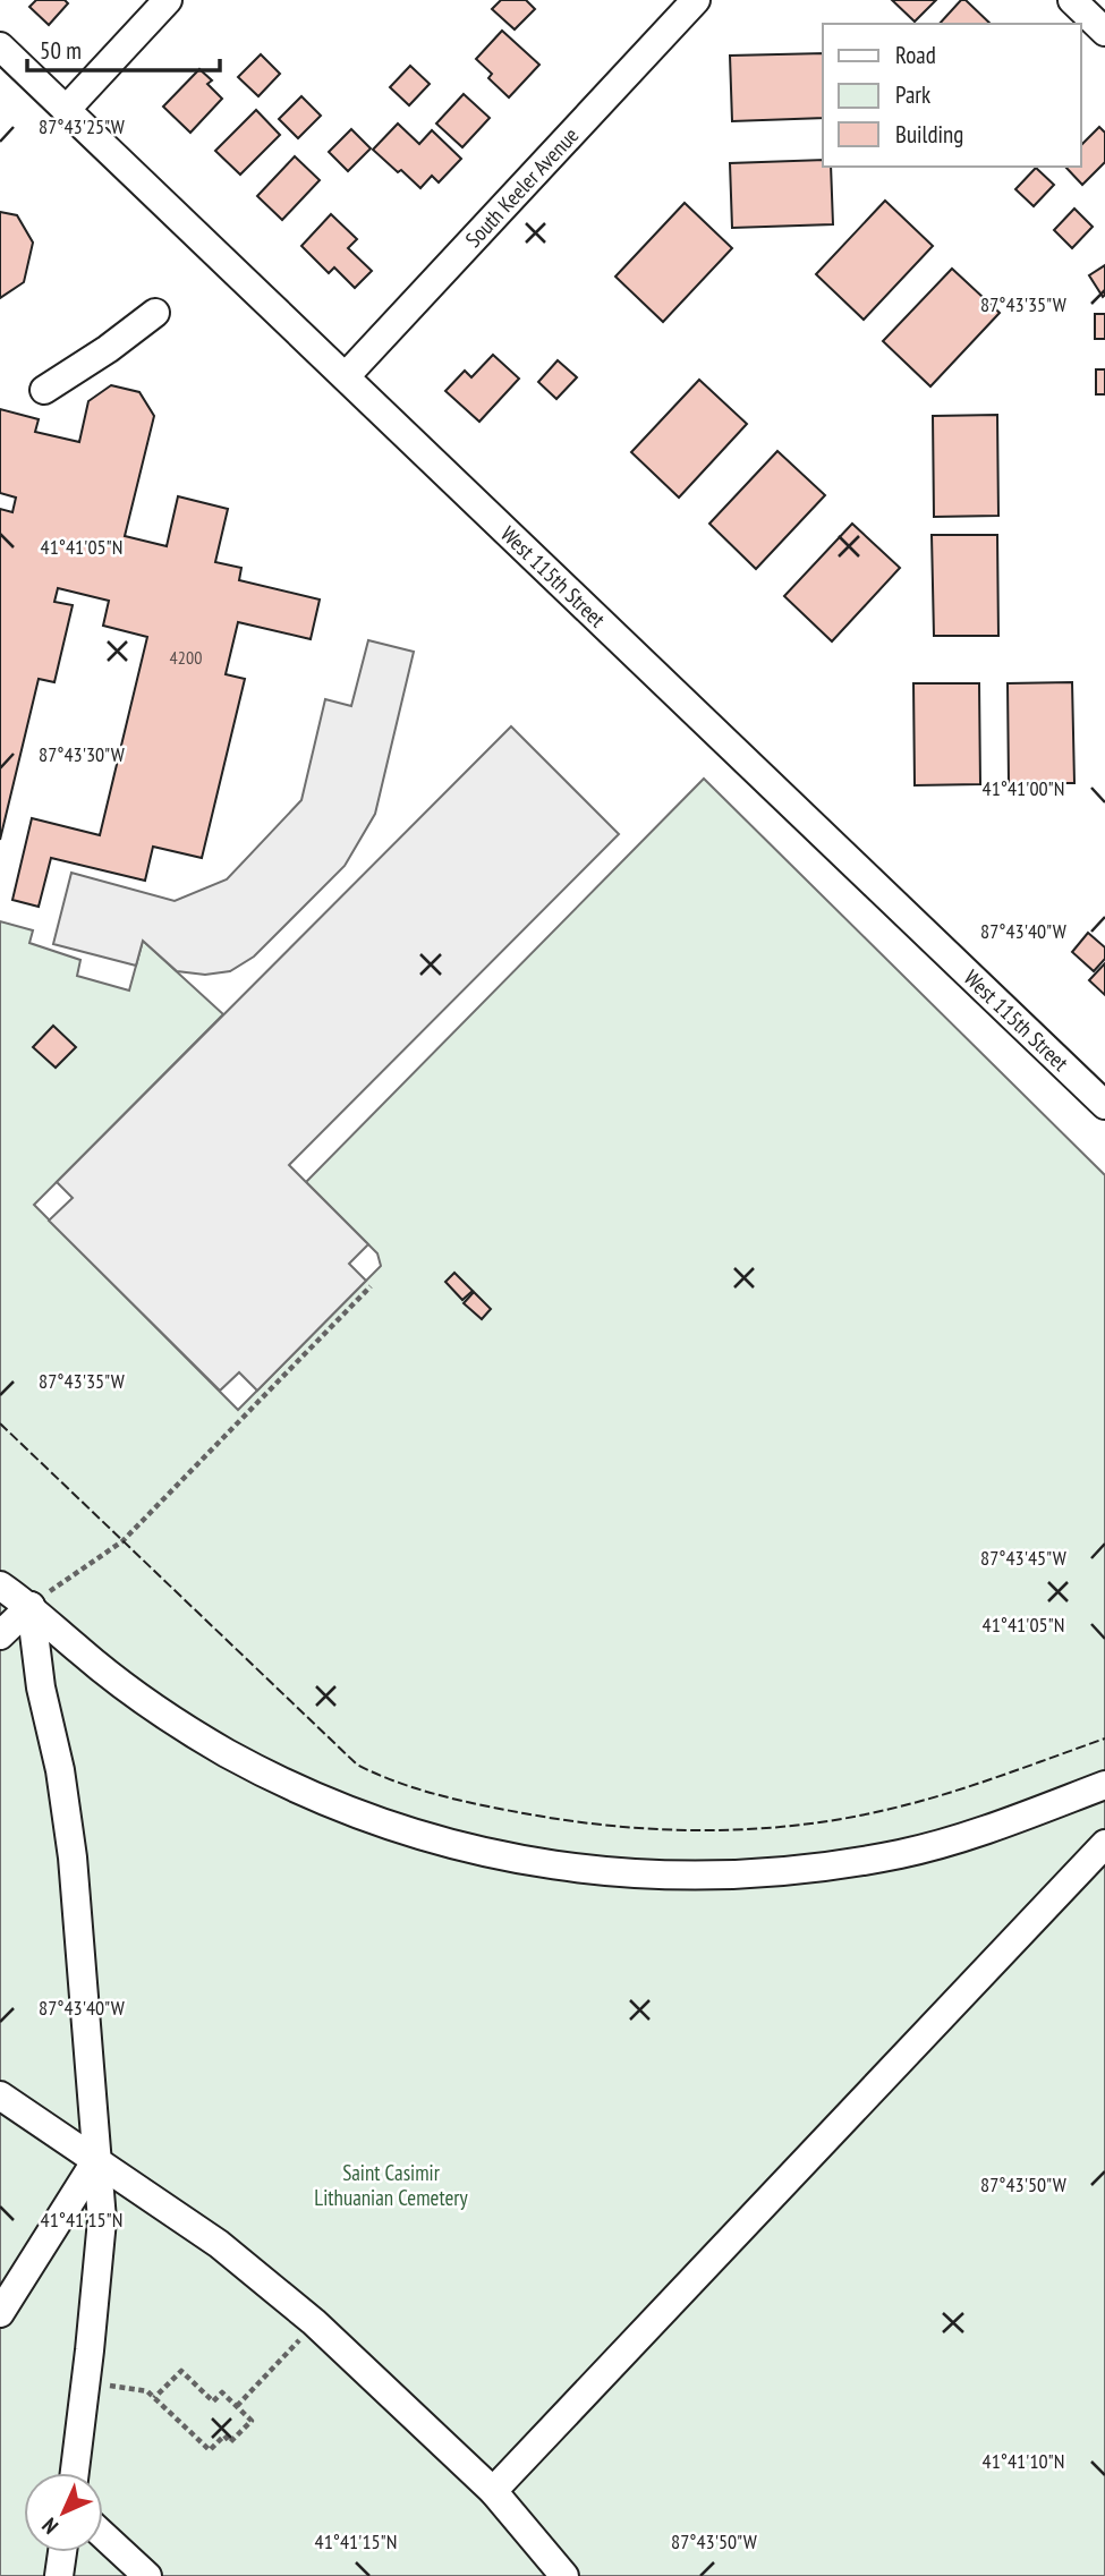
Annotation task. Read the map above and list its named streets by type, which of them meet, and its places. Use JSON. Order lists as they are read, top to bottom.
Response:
{
  "streets": {
    "street": ["South Keeler Avenue", "West 115th Street"]
  },
  "crossings": [
    ["South Keeler Avenue", "West 115th Street"]
  ],
  "parks": ["Saint Casimir Lithuanian Cemetery"],
  "house_numbers": ["4200"],
  "legend": ["Road", "Park", "Building"],
  "scale_bar": "50 m",
  "north": "bottom left",
  "coordinates": [
    "87°43'25\"W",
    "87°43'35\"W",
    "41°41'05\"N",
    "87°43'30\"W",
    "41°41'00\"N",
    "87°43'40\"W",
    "87°43'45\"W",
    "87°43'50\"W",
    "41°41'15\"N",
    "41°41'10\"N"
  ]
}
